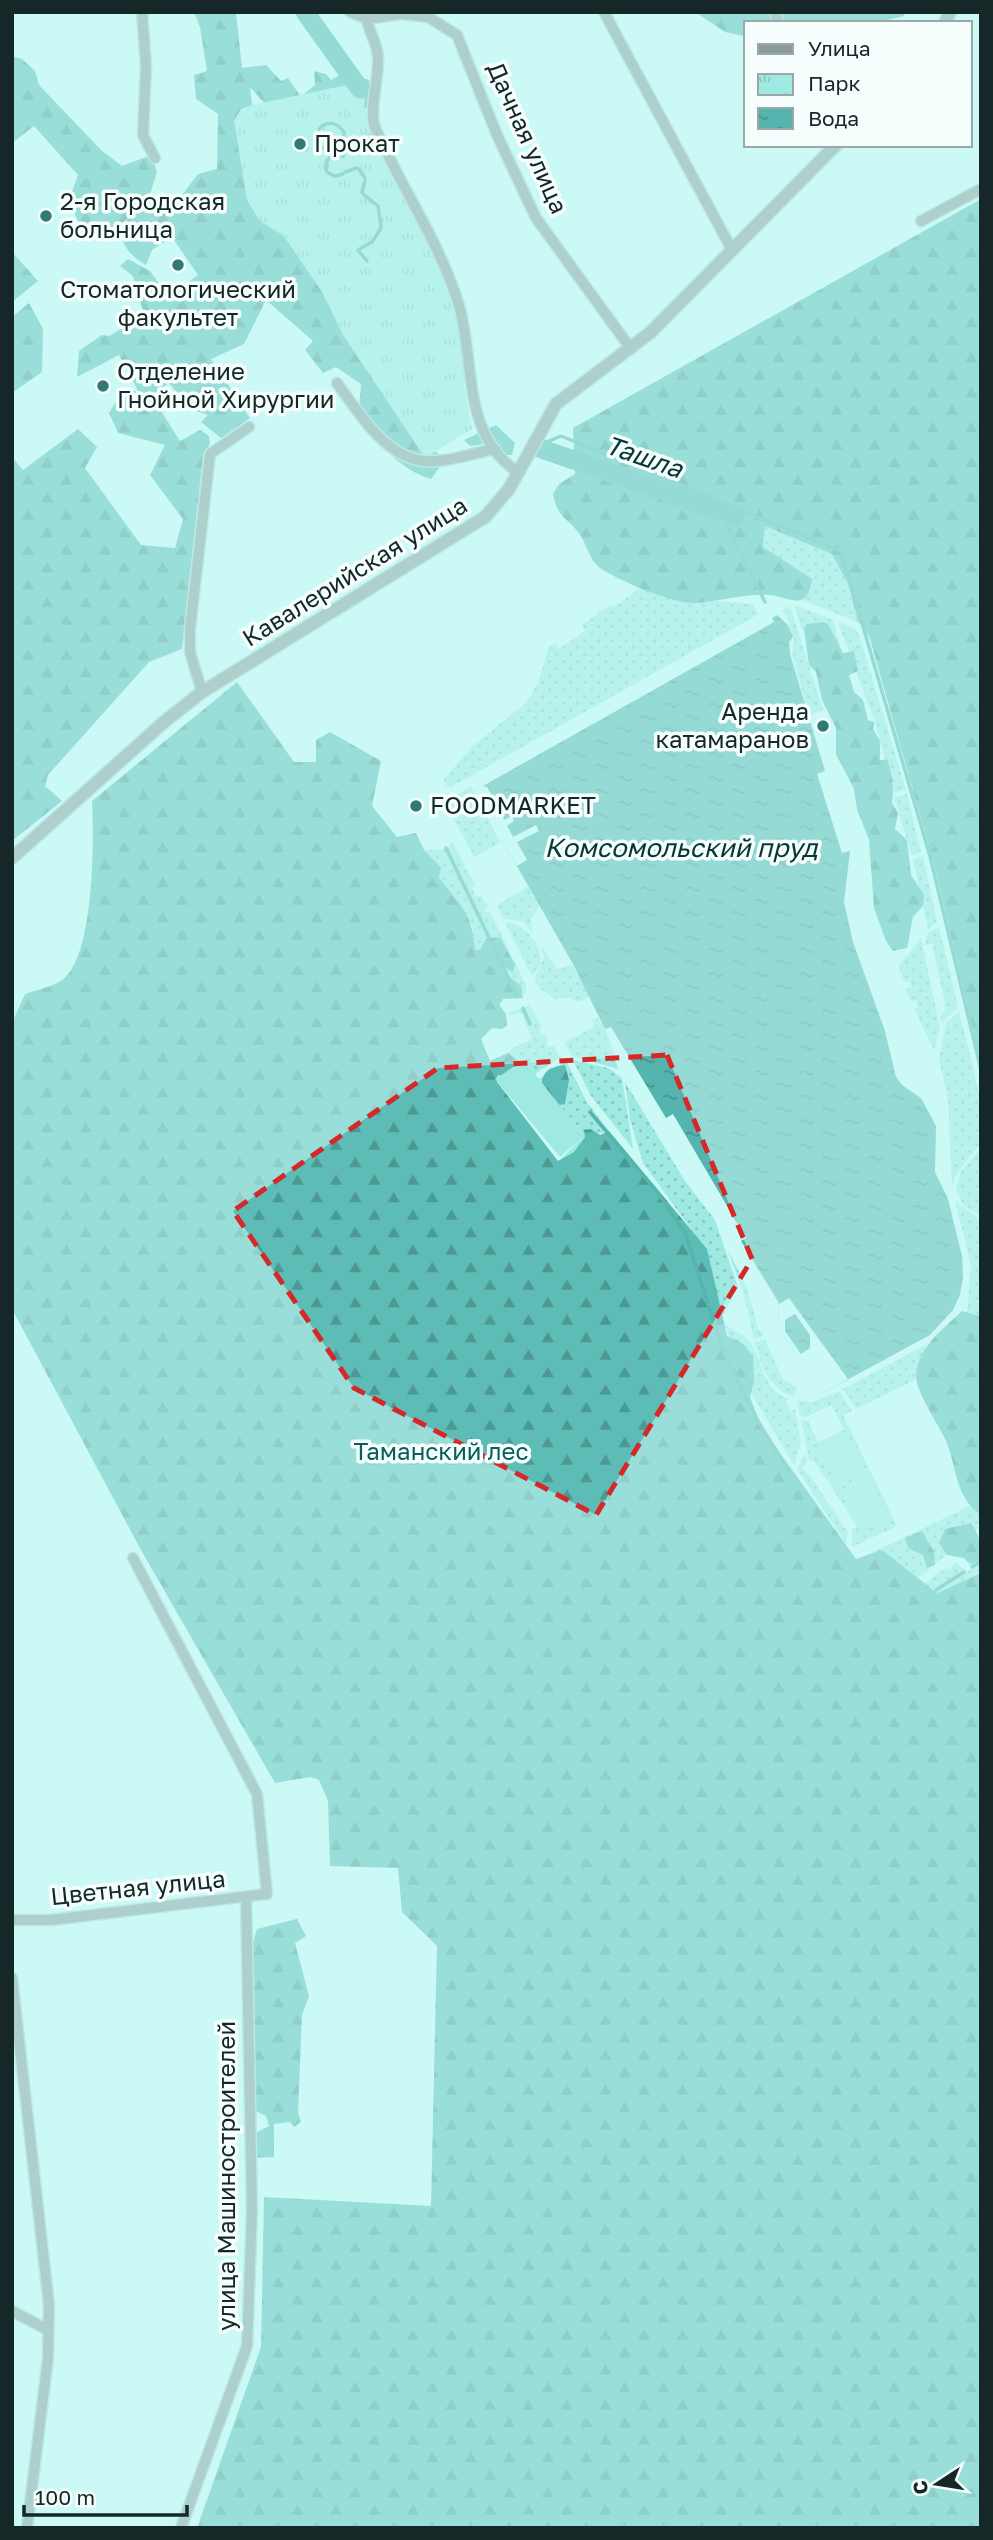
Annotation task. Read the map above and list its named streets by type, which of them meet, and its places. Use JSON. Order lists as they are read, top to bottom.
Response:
{
  "streets": {
    "street": [
      "Дачная улица",
      "Кавалерийская улица",
      "Цветная улица",
      "улица Машиностроителей"
    ]
  },
  "crossings": [
    ["Дачная улица", "Кавалерийская улица"],
    ["Цветная улица", "улица Машиностроителей"]
  ],
  "water": ["Ташла", "Комсомольский пруд"],
  "parks": ["Таманский лес"],
  "places": [
    "Прокат",
    "2-я Городская больница",
    "Стоматологический факультет",
    "Отделение Гнойной Хирургии",
    "Аренда катамаранов",
    "FOODMARKET"
  ],
  "legend": ["Улица", "Парк", "Вода"],
  "scale_bar": "100 m",
  "north": "left"
}
